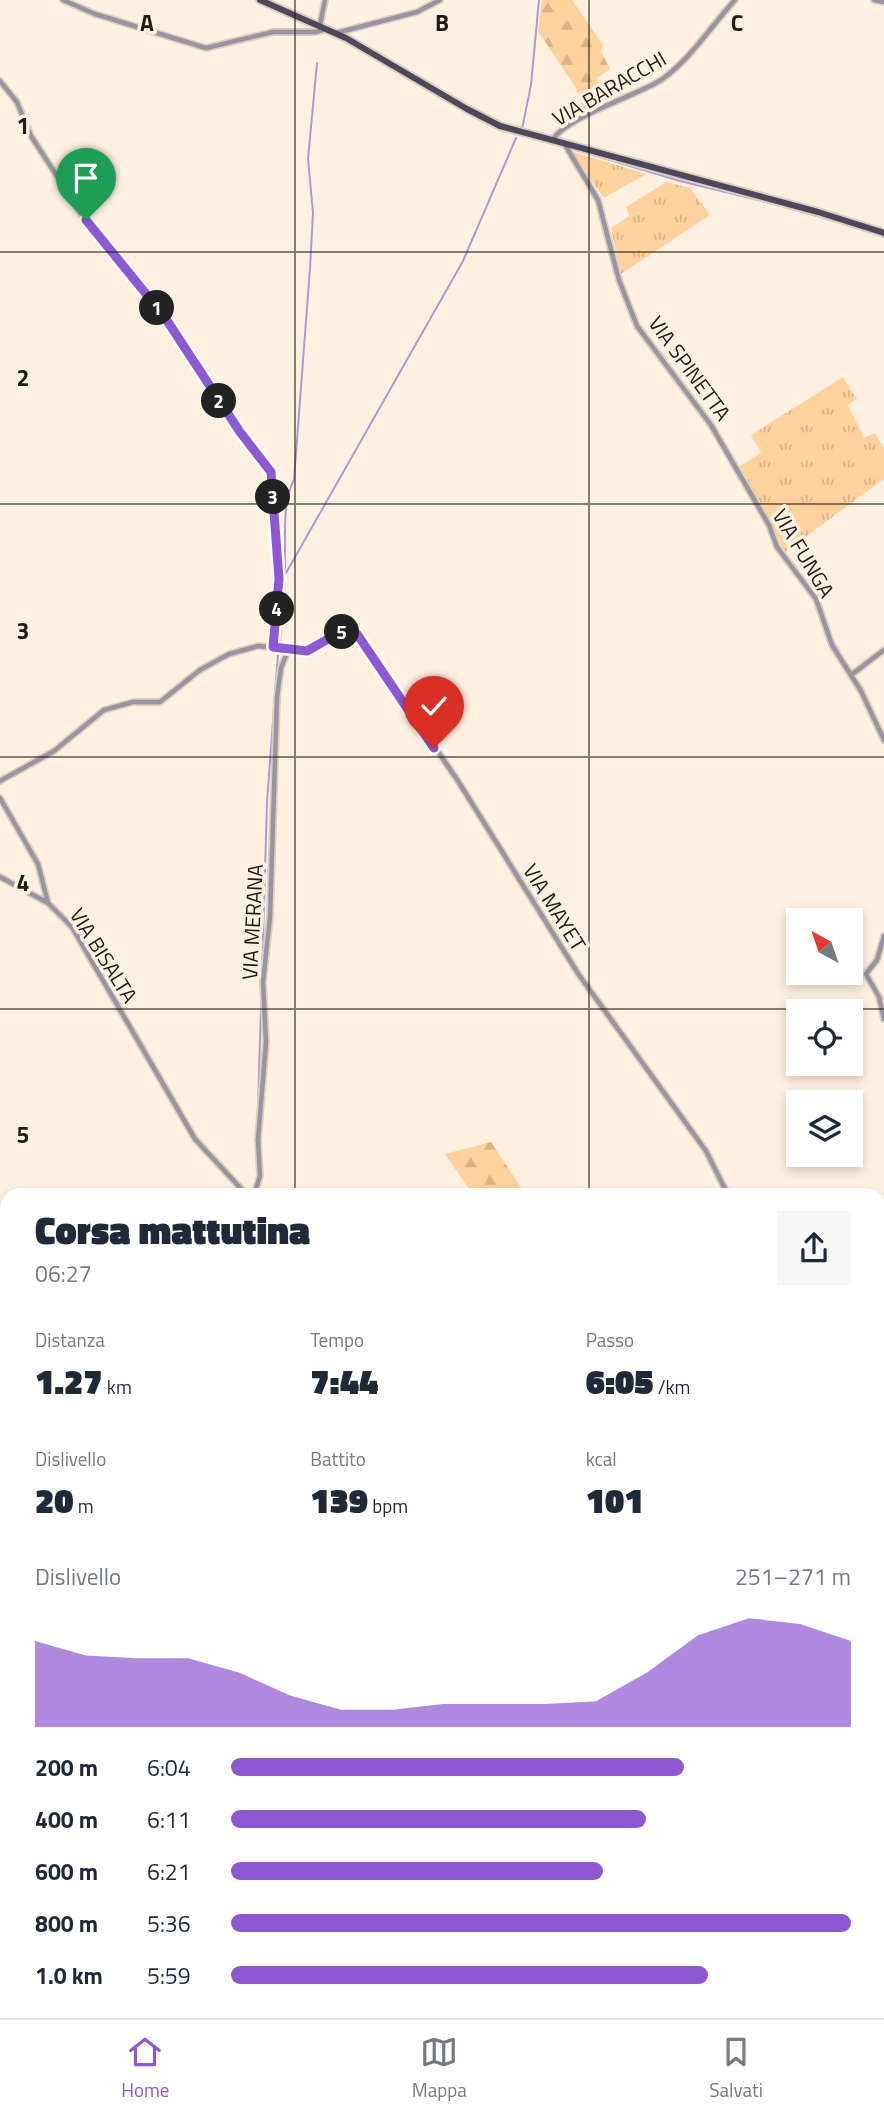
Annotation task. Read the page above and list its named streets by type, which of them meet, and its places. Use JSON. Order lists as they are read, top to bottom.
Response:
{
  "streets": {
    "street": [
      "VIA BARACCHI",
      "VIA SPINETTA",
      "VIA FUNGA",
      "VIA MAYET",
      "VIA MERANA",
      "VIA BISALTA"
    ]
  },
  "crossings": [
    ["VIA SPINETTA", "VIA FUNGA"],
    ["VIA MAYET", "VIA MERANA"]
  ],
  "north": "top left",
  "page": {
    "pins": [
      "1",
      "2",
      "3",
      "4",
      "5"
    ],
    "heading": ["Corsa mattutina", "06:27"],
    "stats": [
      ["Distanza", "1.27 km"],
      ["Tempo", "7:44"],
      ["Passo", "6:05 /km"],
      ["Dislivello", "20 m"],
      ["Battito", "139 bpm"],
      ["kcal", "101"]
    ],
    "chart": ["Dislivello", "251–271 m"],
    "list": [
      {
        "name": "200 m",
        "note": "6:04"
      },
      {
        "name": "400 m",
        "note": "6:11"
      },
      {
        "name": "600 m",
        "note": "6:21"
      },
      {
        "name": "800 m",
        "note": "5:36"
      },
      {
        "name": "1.0 km",
        "note": "5:59"
      }
    ],
    "tabs": ["Home", "Mappa", "Salvati"]
  },
  "grid": {
    "columns": ["A", "B", "C"],
    "rows": [
      "1",
      "2",
      "3",
      "4",
      "5"
    ]
  }
}
